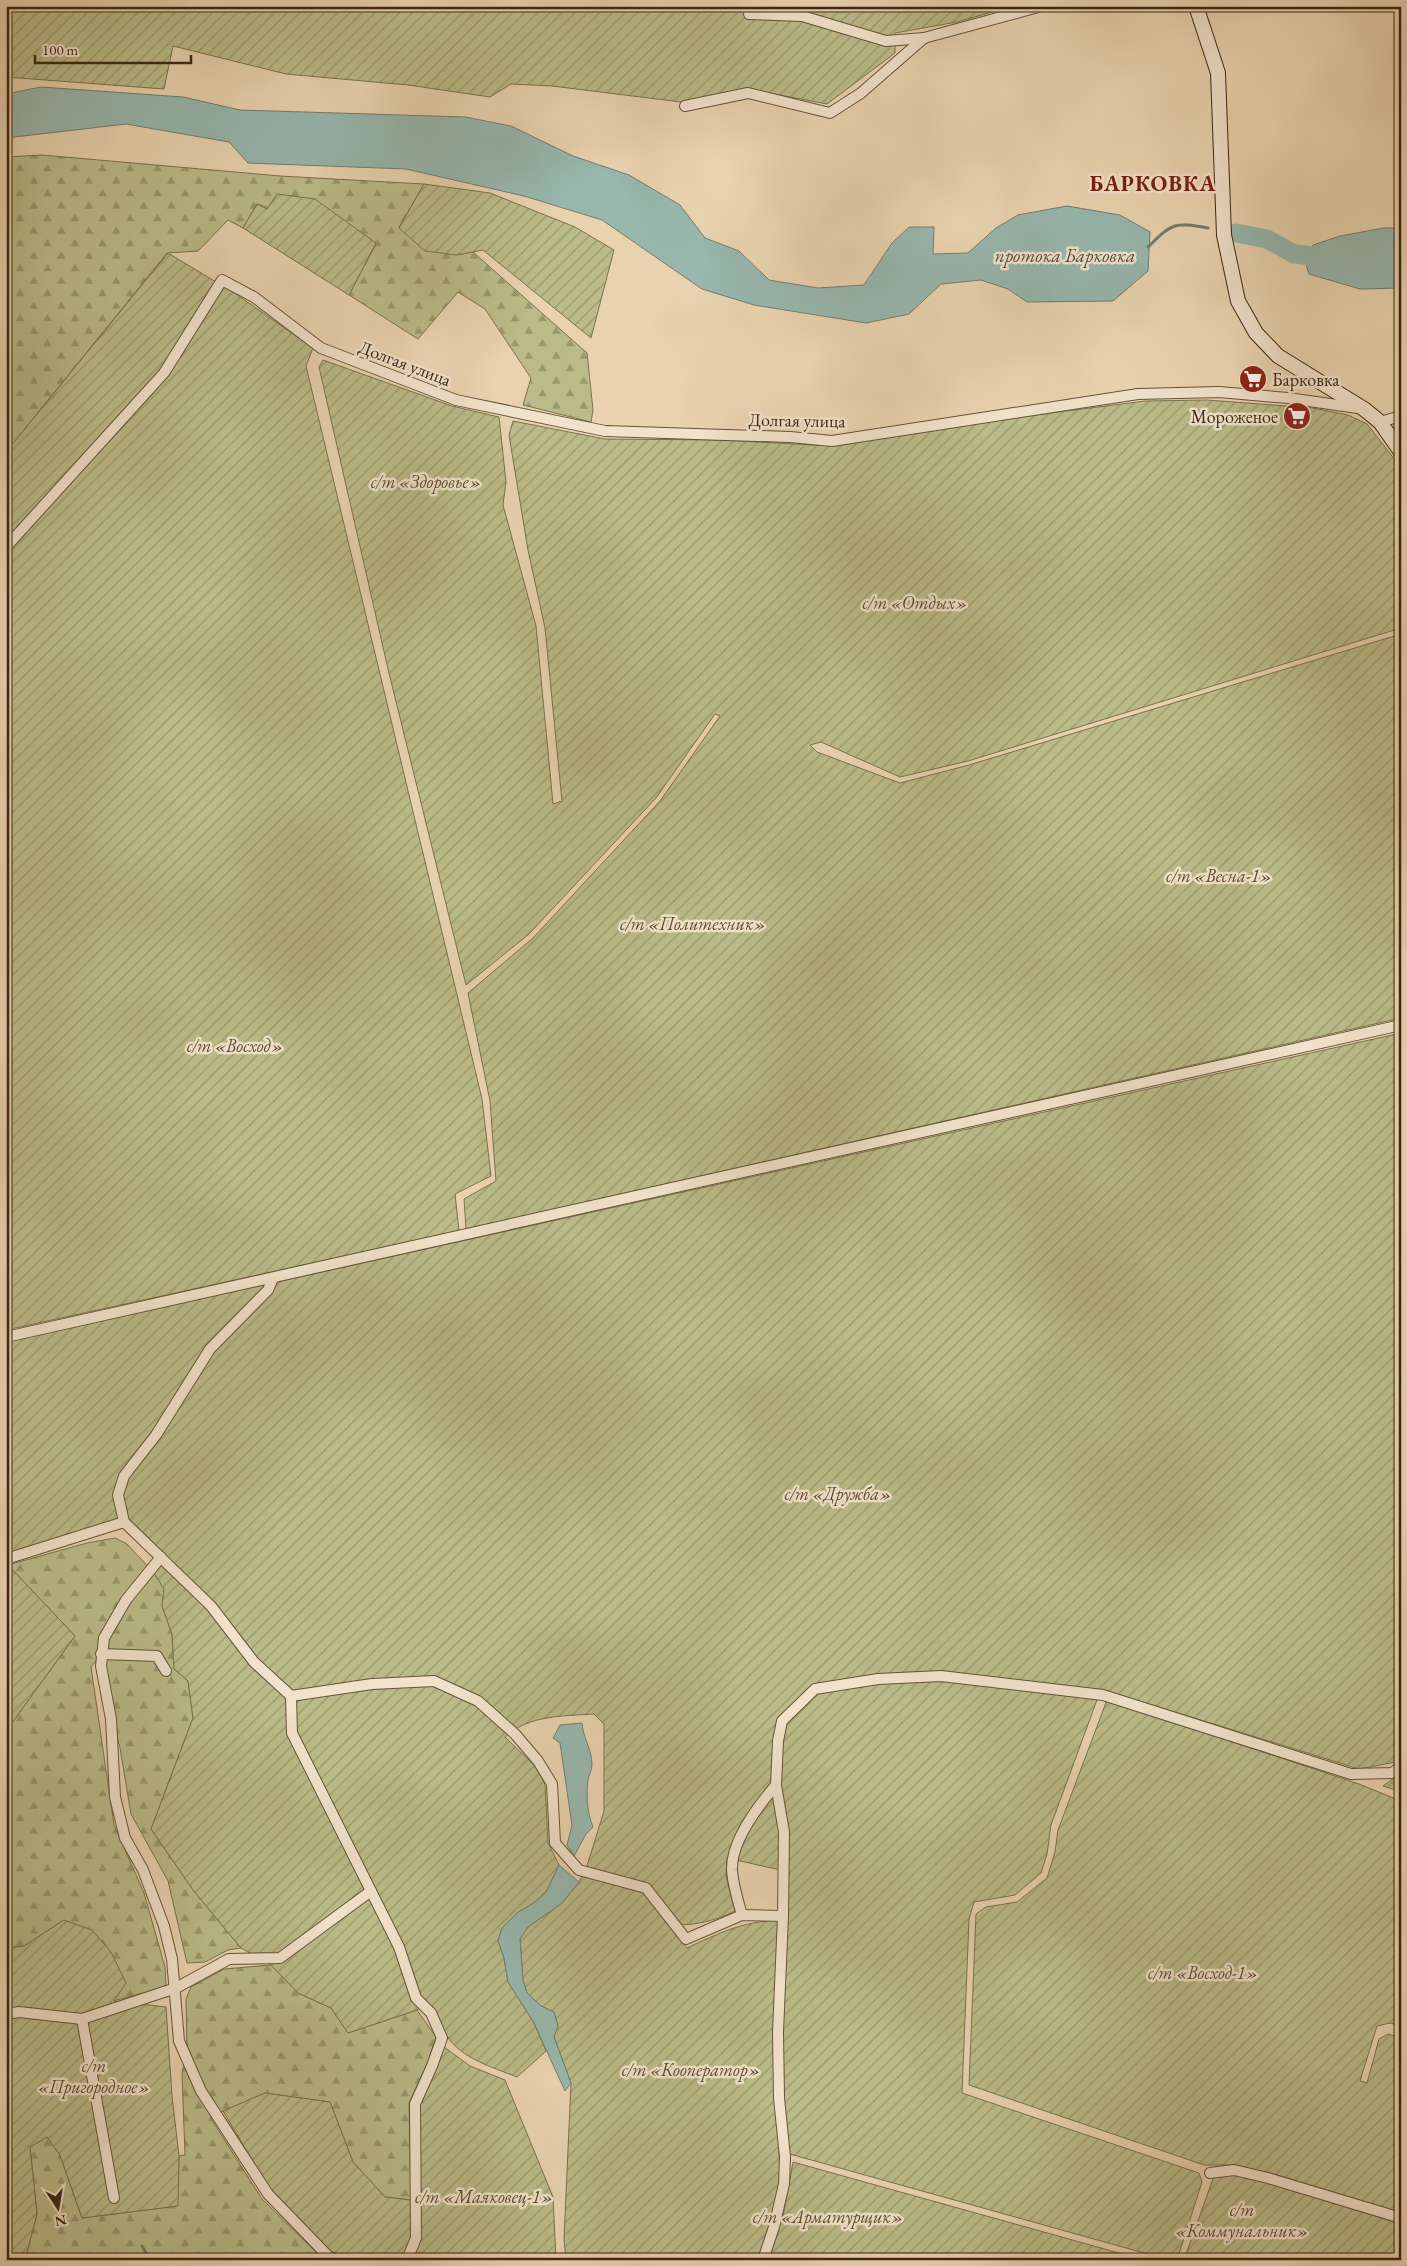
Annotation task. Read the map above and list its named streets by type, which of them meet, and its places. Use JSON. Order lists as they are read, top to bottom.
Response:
{
  "streets": {
    "street": ["Долгая улица"]
  },
  "districts": ["БАРКОВКА"],
  "water": ["протока Барковка"],
  "parks": [
    "с/т «Здоровье»",
    "с/т «Отдых»",
    "с/т «Весна-1»",
    "с/т «Политехник»",
    "с/т «Восход»",
    "с/т «Дружба»",
    "с/т «Восход-1»",
    "с/т «Пригородное»",
    "с/т «Кооператор»",
    "с/т «Маяковец-1»",
    "с/т «Коммунальник»",
    "с/т «Арматурщик»"
  ],
  "places": {
    "supermarket": ["Барковка", "Мороженое"]
  },
  "scale_bar": "100 m",
  "north": "bottom"
}
